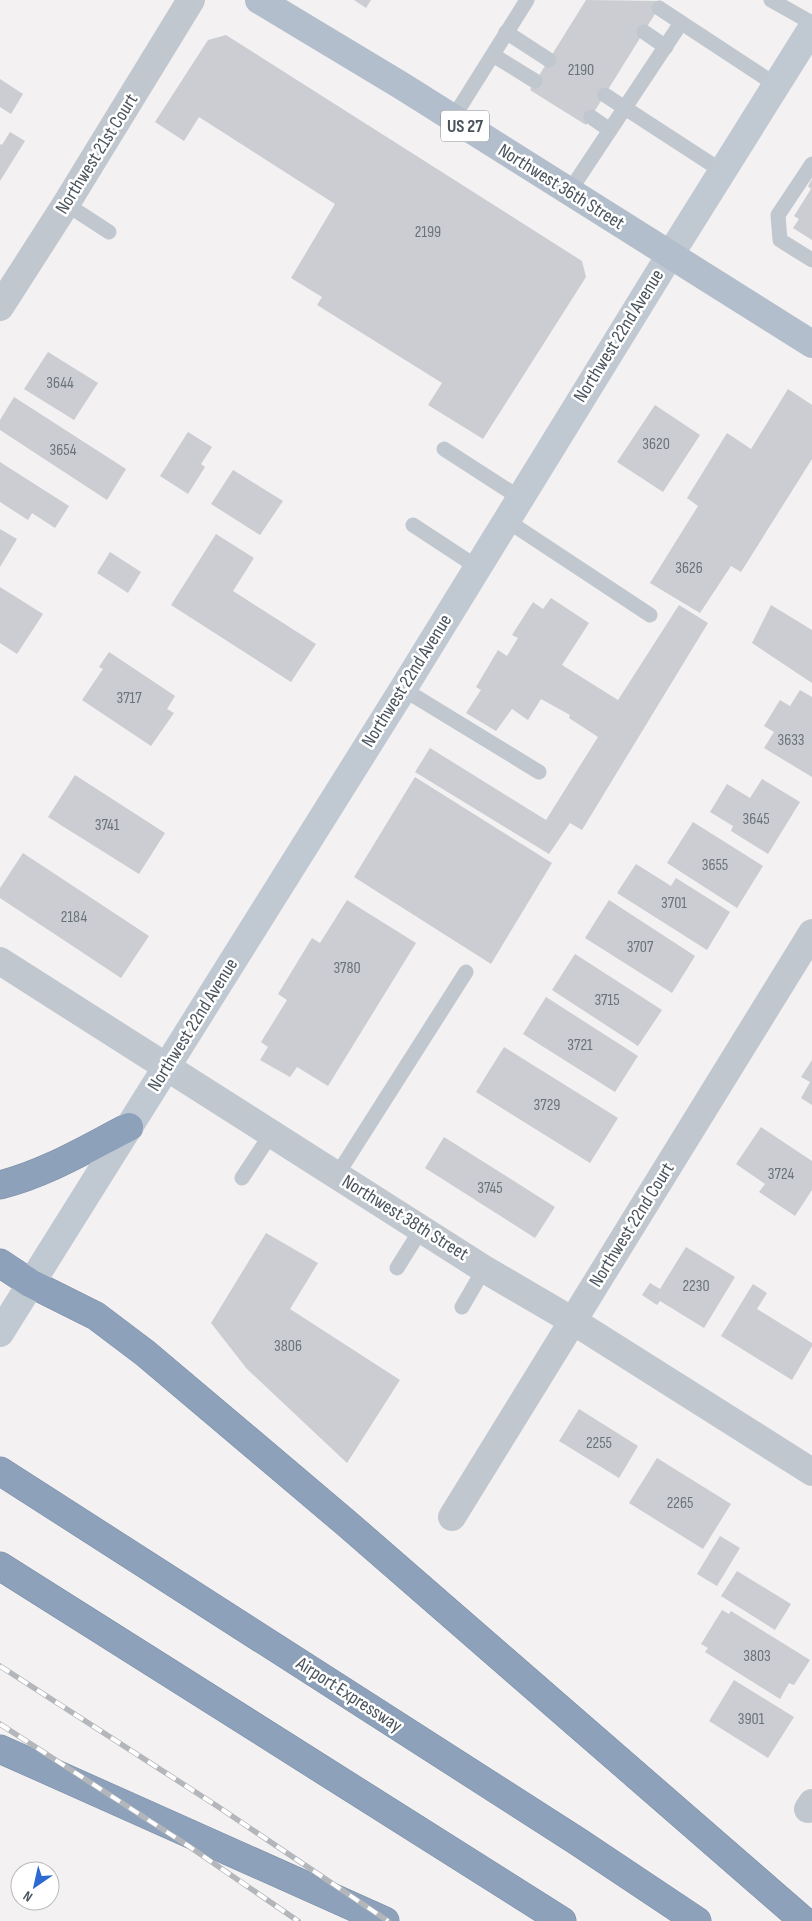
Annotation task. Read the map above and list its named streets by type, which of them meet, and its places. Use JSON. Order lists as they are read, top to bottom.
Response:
{
  "streets": {
    "highway": ["Airport Expressway"],
    "main road": ["US 27", "Northwest 36th Street", "Northwest 22nd Avenue"],
    "street": ["Northwest 21st Court", "Northwest 38th Street", "Northwest 22nd Court"]
  },
  "crossings": [
    ["Northwest 36th Street", "Northwest 22nd Avenue"],
    ["Northwest 22nd Avenue", "Northwest 38th Street"],
    ["Northwest 38th Street", "Northwest 22nd Court"]
  ],
  "house_numbers": [
    "2190",
    "2199",
    "3644",
    "3620",
    "3654",
    "3626",
    "3717",
    "3633",
    "3645",
    "3741",
    "3655",
    "3701",
    "2184",
    "3707",
    "3780",
    "3715",
    "3721",
    "3729",
    "3724",
    "3745",
    "2230",
    "3806",
    "2255",
    "2265",
    "3803",
    "3901"
  ],
  "north": "bottom left"
}
